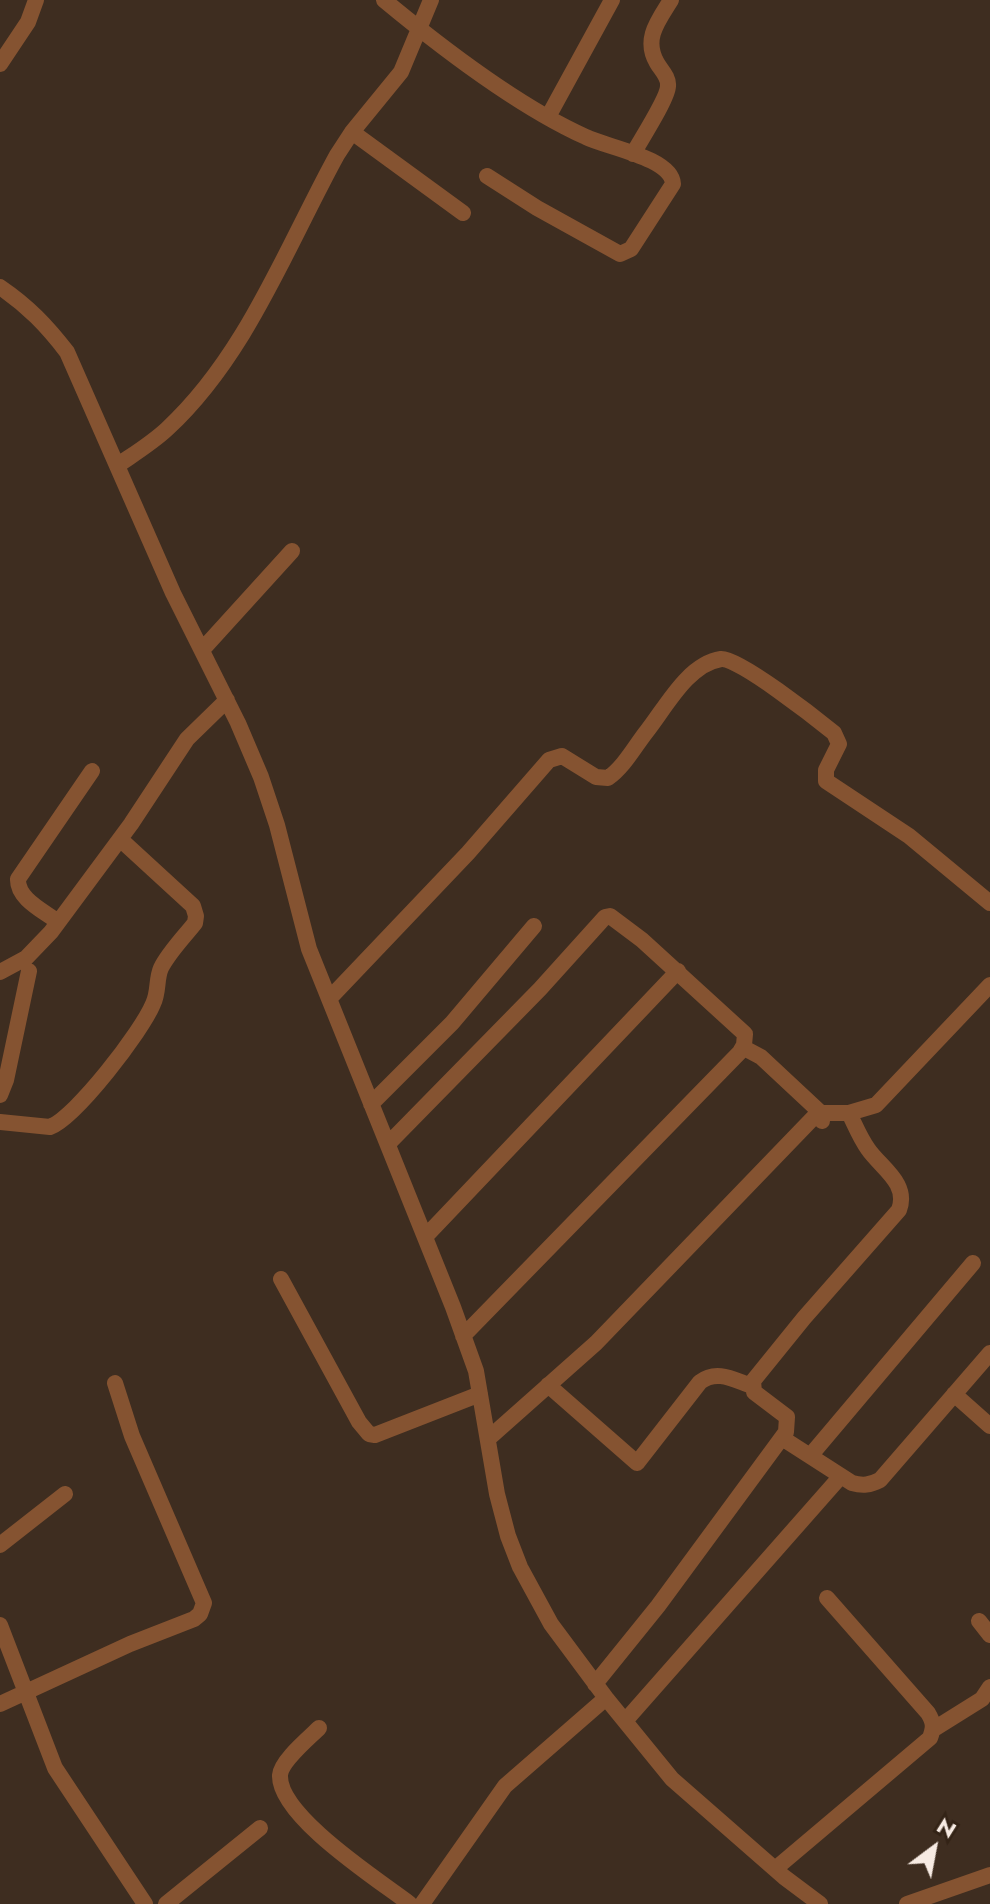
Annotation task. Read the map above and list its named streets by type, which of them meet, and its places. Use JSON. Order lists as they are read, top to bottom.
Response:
{
  "north": "top right"
}
